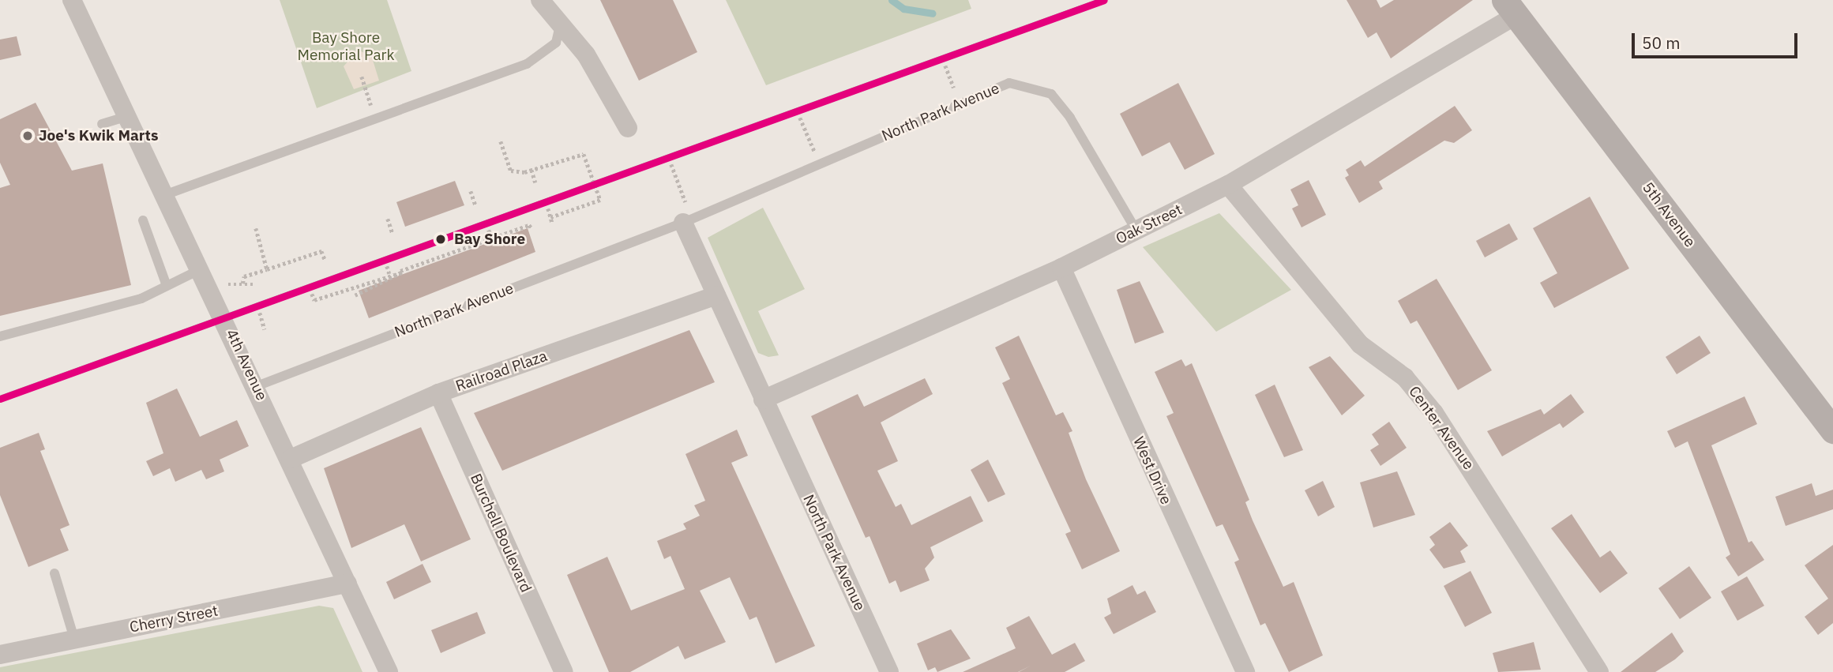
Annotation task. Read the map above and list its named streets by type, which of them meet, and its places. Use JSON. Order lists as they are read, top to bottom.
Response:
{
  "streets": {
    "main road": ["5th Avenue"],
    "street": [
      "North Park Avenue",
      "Oak Street",
      "4th Avenue",
      "Railroad Plaza",
      "Center Avenue",
      "West Drive",
      "Burchell Boulevard",
      "Cherry Street"
    ]
  },
  "crossings": [
    ["North Park Avenue", "Oak Street"],
    ["North Park Avenue", "4th Avenue"],
    ["North Park Avenue", "Railroad Plaza"],
    ["5th Avenue", "Oak Street"],
    ["Oak Street", "Center Avenue"],
    ["Oak Street", "West Drive"],
    ["4th Avenue", "Railroad Plaza"],
    ["4th Avenue", "Cherry Street"],
    ["Railroad Plaza", "Burchell Boulevard"]
  ],
  "parks": ["Bay Shore Memorial Park"],
  "places": ["Joe's Kwik Marts", "Bay Shore"],
  "scale_bar": "50 m"
}
